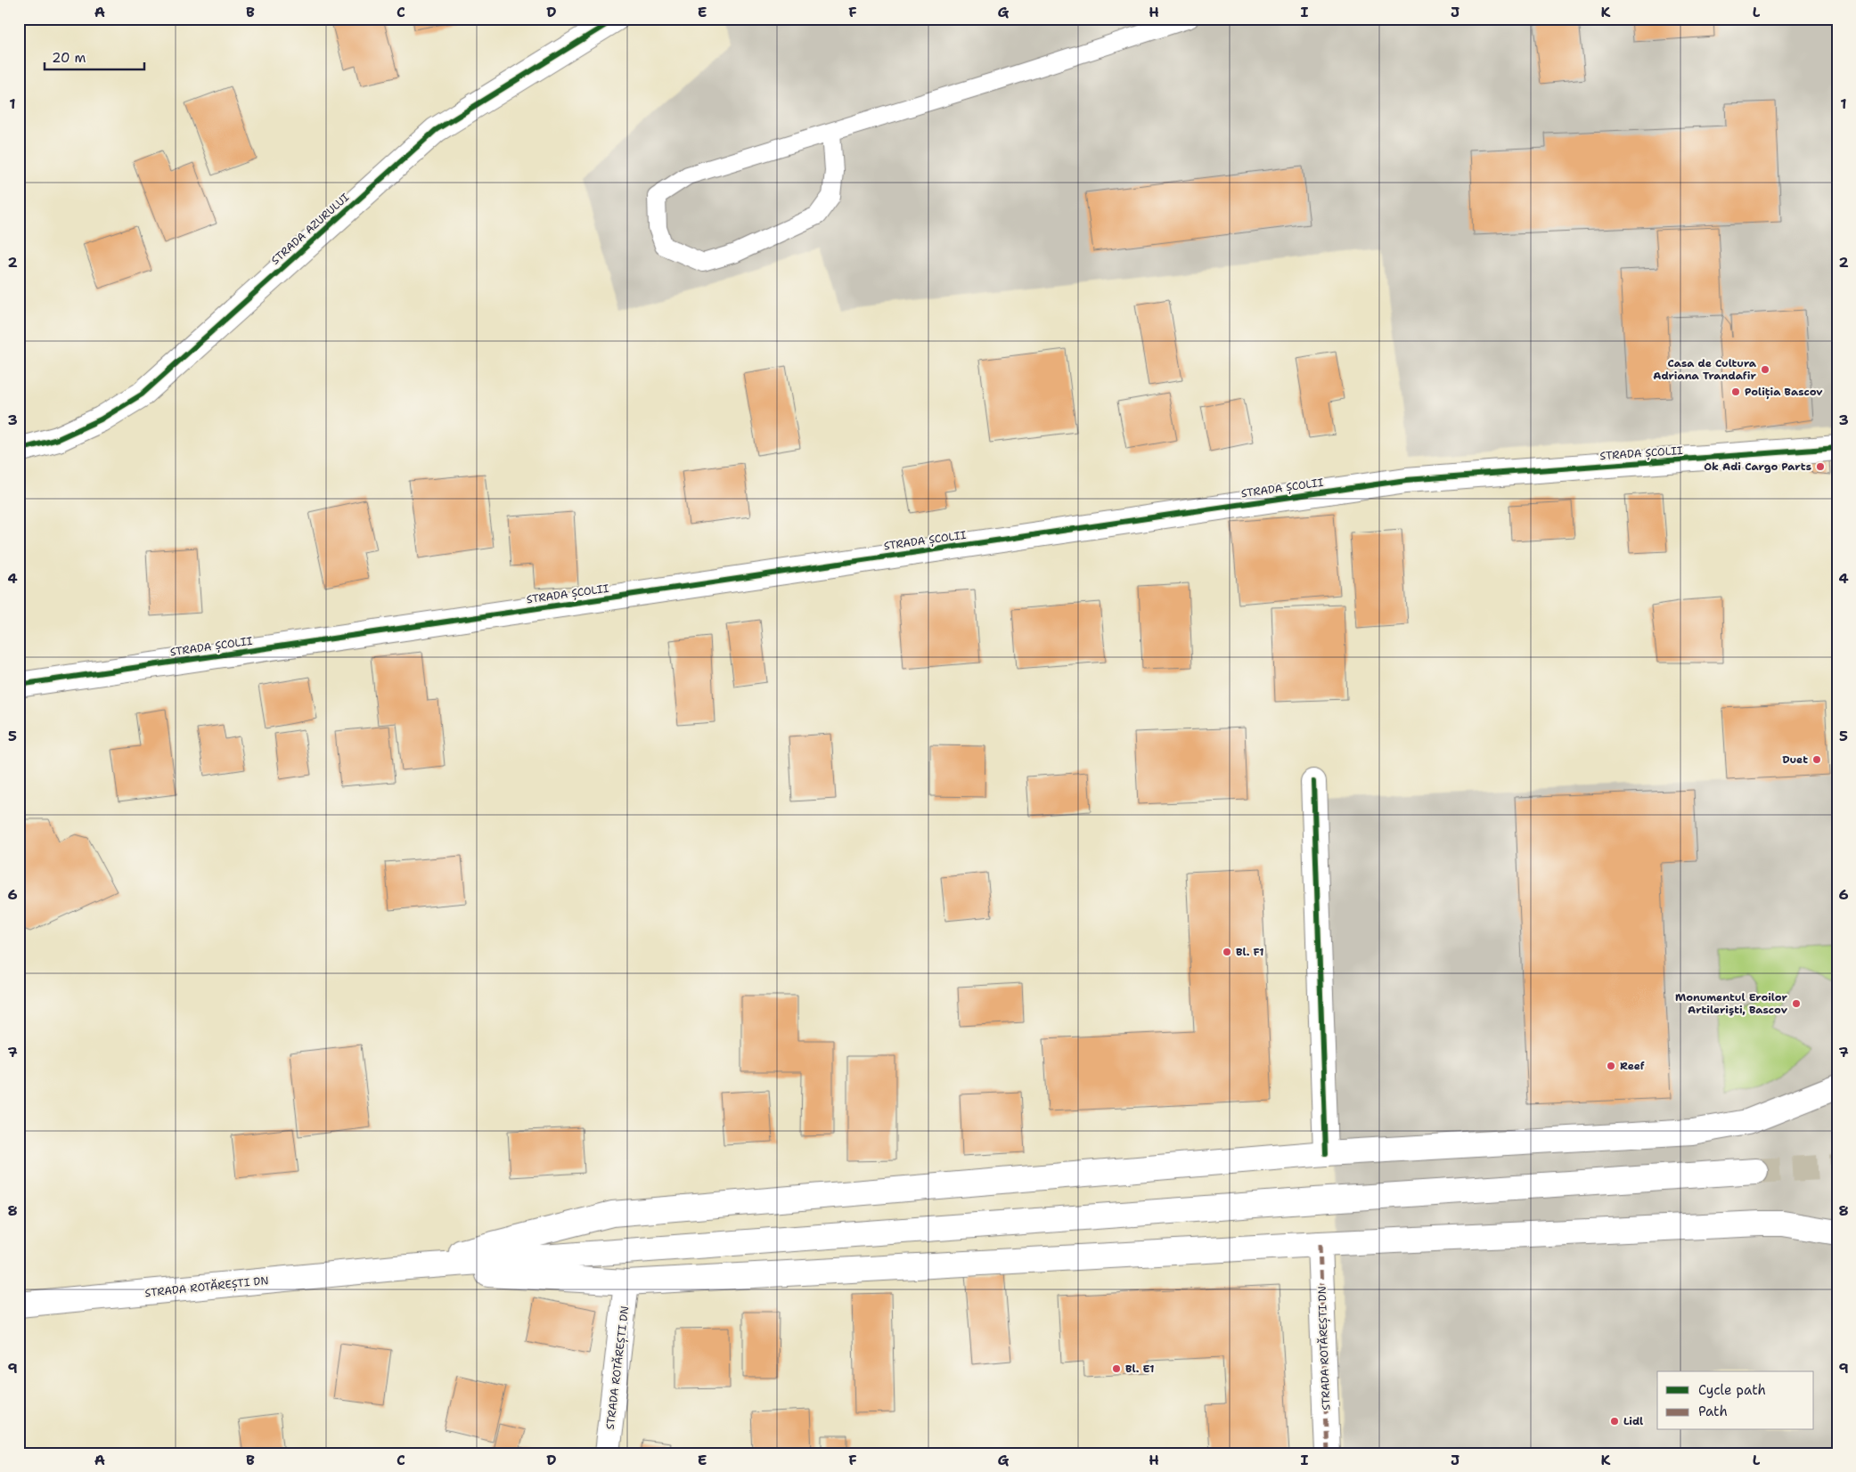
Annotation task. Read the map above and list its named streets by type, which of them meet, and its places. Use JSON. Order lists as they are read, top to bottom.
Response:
{
  "streets": {
    "main road": ["STRADA AZURULUI", "STRADA ȘCOLII", "STRADA ROTĂREȘTI DN"]
  },
  "places": [
    "Casa de Cultura Adriana Trandafir",
    "Poliția Bascov",
    "Ok Adi Cargo Parts",
    "Duet",
    "Bl. F1",
    "Monumentul Eroilor Artilerişti, Bascov",
    "Reef",
    "Bl. E1",
    "Lidl"
  ],
  "legend": ["Cycle path", "Path"],
  "scale_bar": "20 m",
  "grid": {
    "columns": [
      "A",
      "B",
      "C",
      "D",
      "E",
      "F",
      "G",
      "H",
      "I",
      "J",
      "K",
      "L"
    ],
    "rows": [
      "1",
      "2",
      "3",
      "4",
      "5",
      "6",
      "7",
      "8",
      "9"
    ]
  }
}
